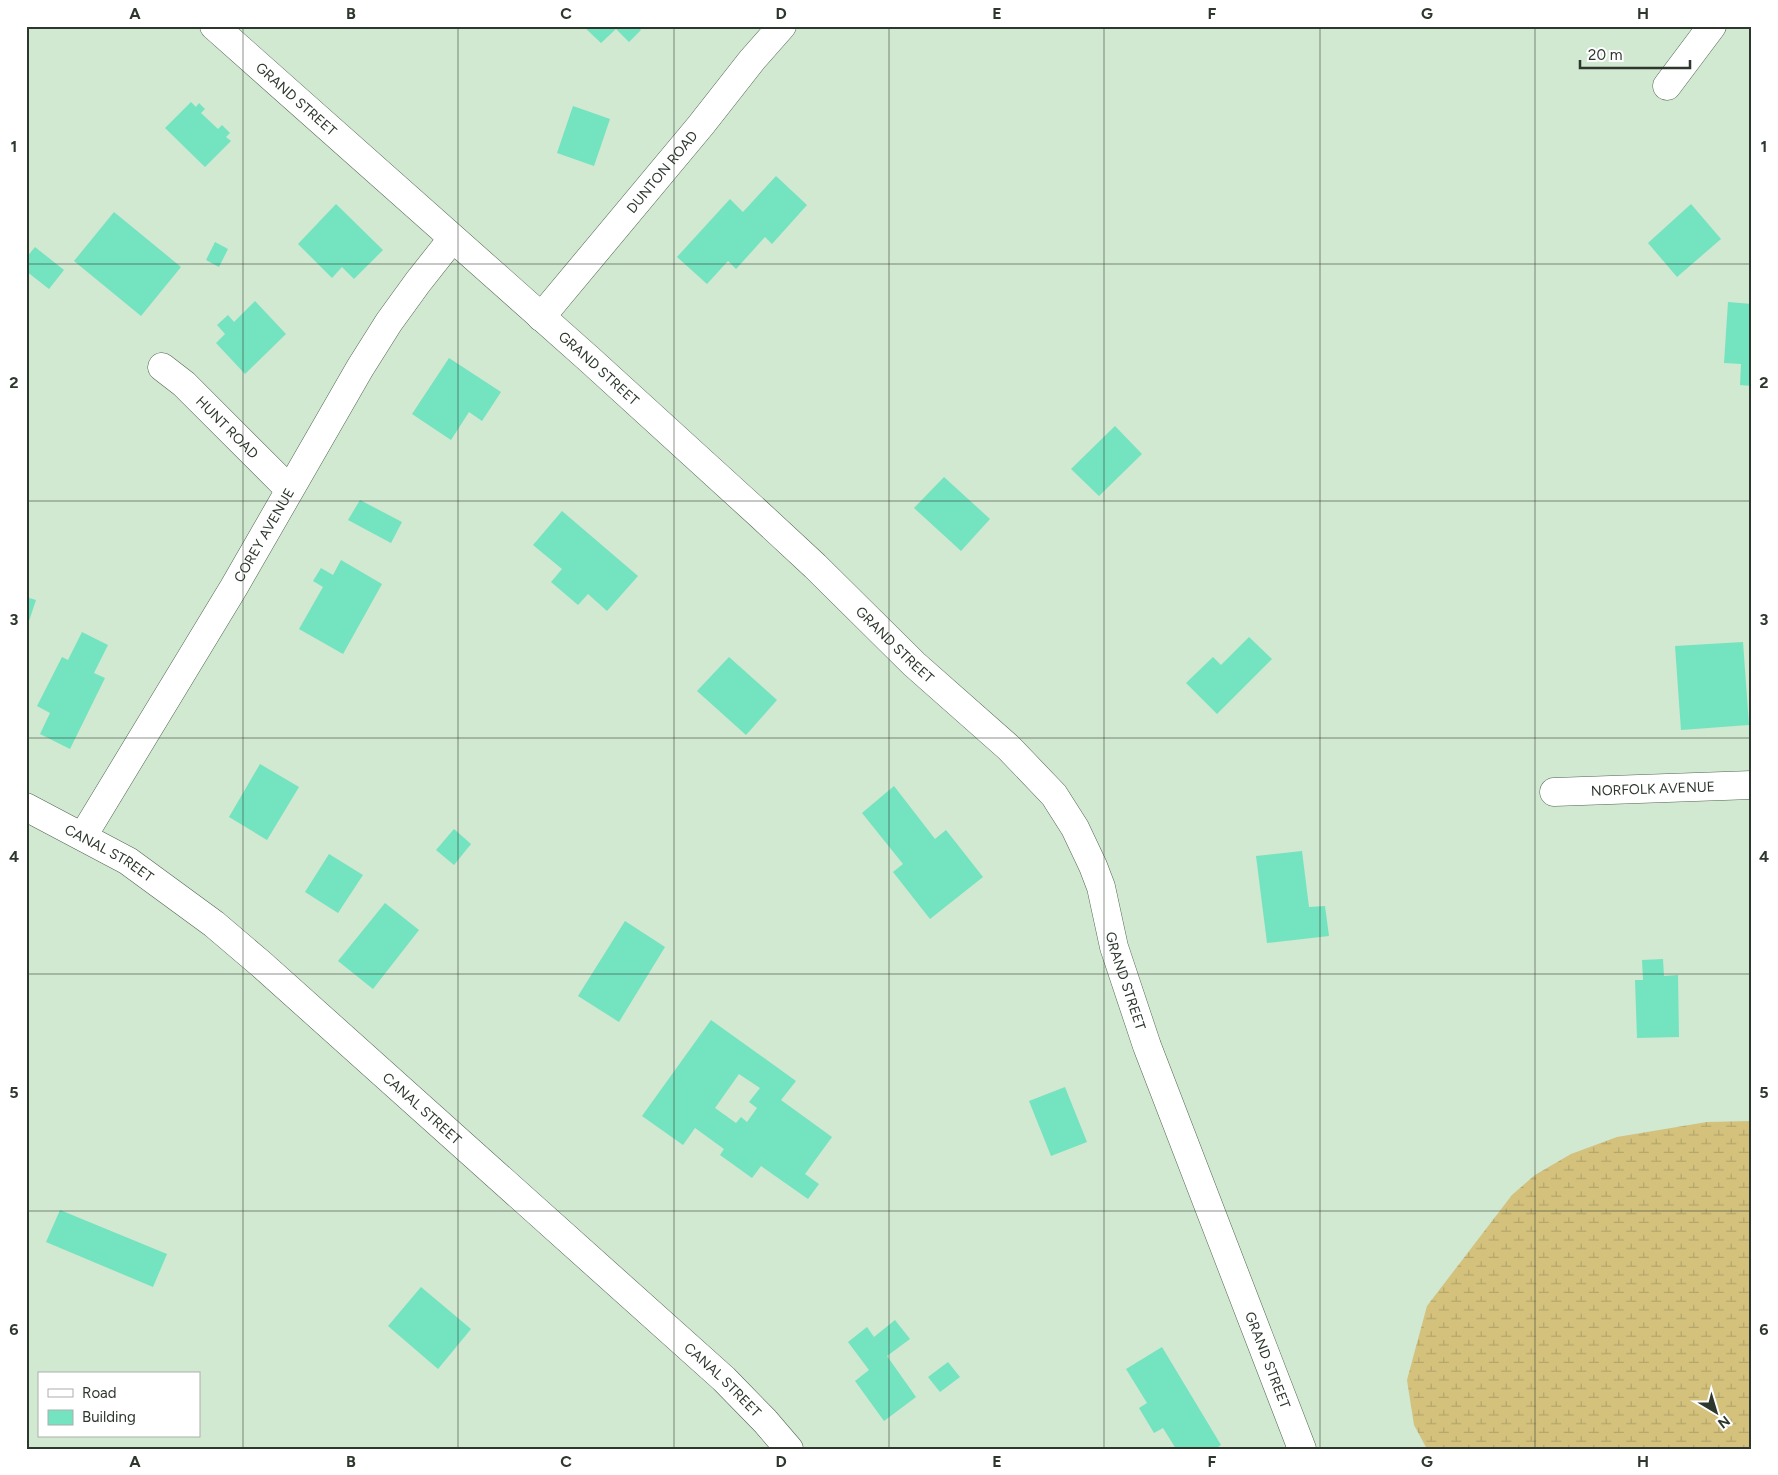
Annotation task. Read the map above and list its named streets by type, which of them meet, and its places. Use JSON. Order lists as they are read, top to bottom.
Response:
{
  "streets": {
    "street": [
      "GRAND STREET",
      "DUNTON ROAD",
      "HUNT ROAD",
      "COREY AVENUE",
      "NORFOLK AVENUE",
      "CANAL STREET"
    ]
  },
  "crossings": [
    ["GRAND STREET", "DUNTON ROAD"],
    ["GRAND STREET", "COREY AVENUE"],
    ["HUNT ROAD", "COREY AVENUE"],
    ["COREY AVENUE", "CANAL STREET"]
  ],
  "legend": ["Road", "Building"],
  "scale_bar": "20 m",
  "north": "bottom right",
  "grid": {
    "columns": [
      "A",
      "B",
      "C",
      "D",
      "E",
      "F",
      "G",
      "H"
    ],
    "rows": [
      "1",
      "2",
      "3",
      "4",
      "5",
      "6"
    ]
  }
}
